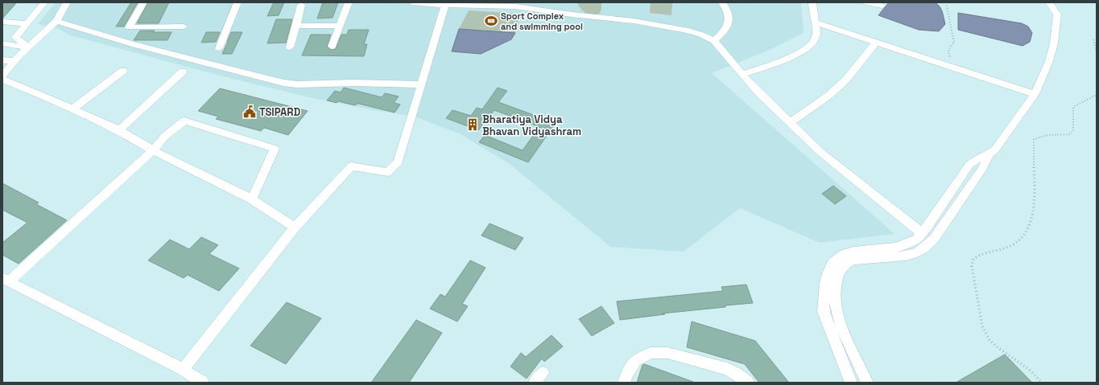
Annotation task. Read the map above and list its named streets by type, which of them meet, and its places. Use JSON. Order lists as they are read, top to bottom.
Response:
{
  "places": {
    "sports": ["Sport Complex and swimming pool"],
    "public building": ["TSIPARD"],
    "building": ["Bharatiya Vidya Bhavan Vidyashram"]
  }
}
